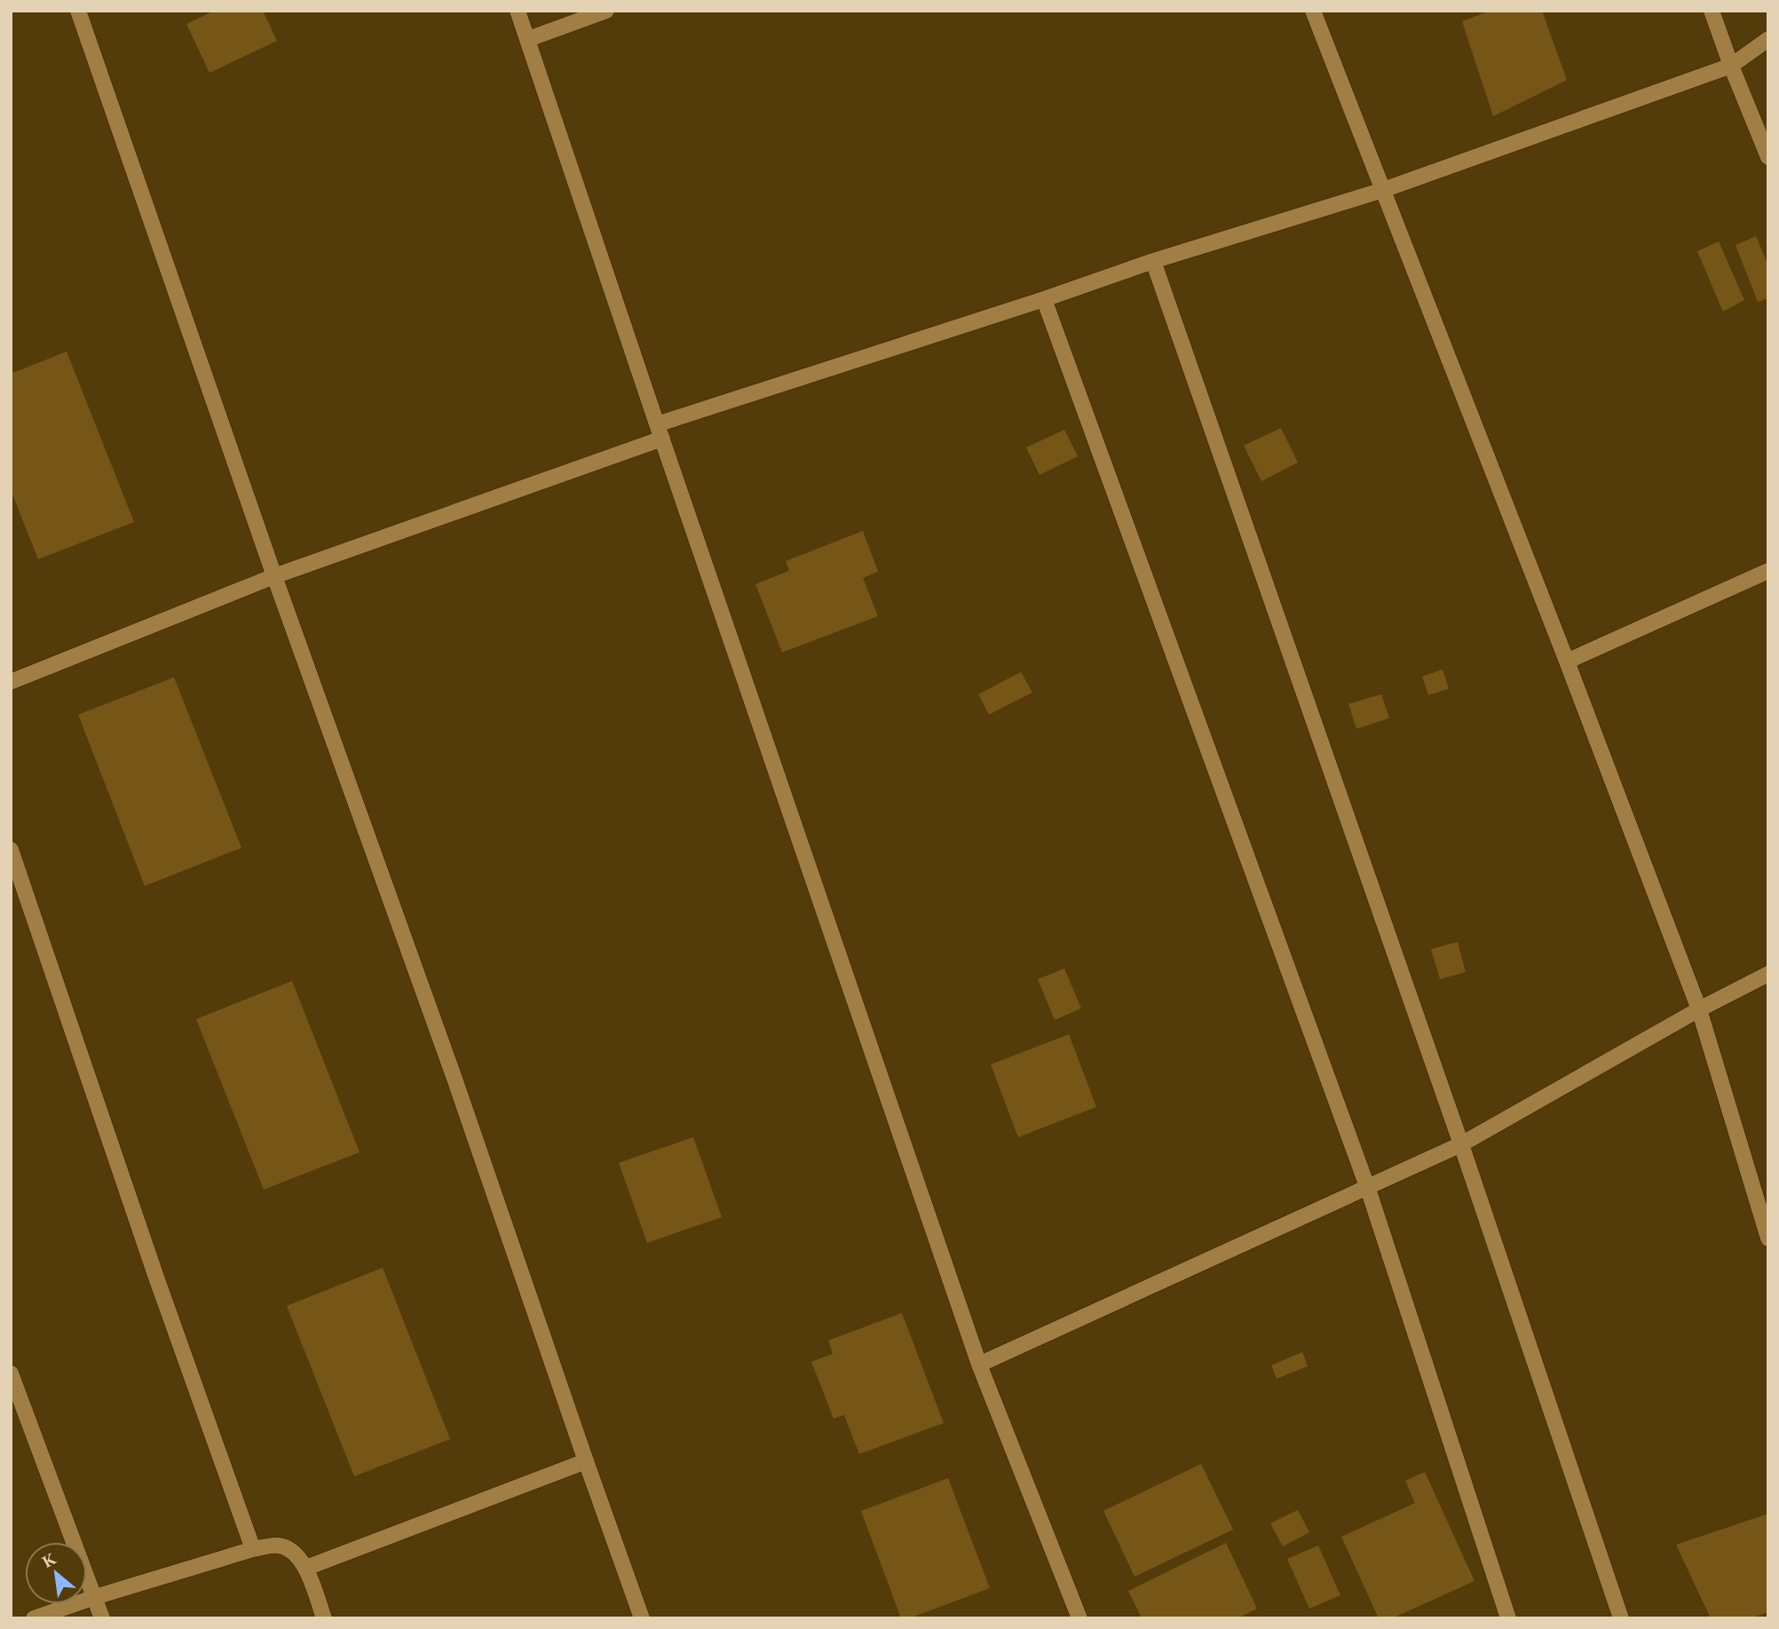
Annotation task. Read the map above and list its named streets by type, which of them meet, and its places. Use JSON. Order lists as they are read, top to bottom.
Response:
{
  "north": "top left"
}
